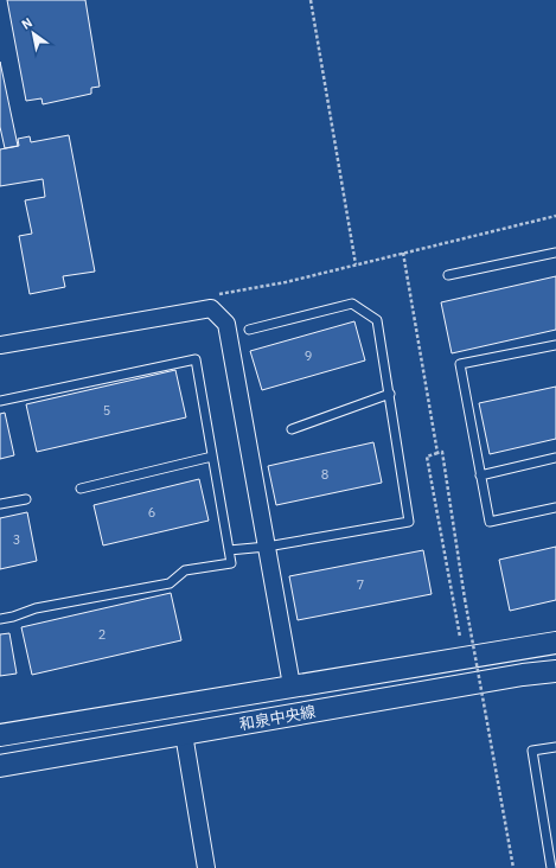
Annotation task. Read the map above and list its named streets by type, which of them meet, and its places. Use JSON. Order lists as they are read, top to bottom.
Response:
{
  "streets": {
    "street": ["和泉中央線"]
  },
  "house_numbers": [
    "9",
    "5",
    "8",
    "6",
    "3",
    "7",
    "2"
  ],
  "north": "top left"
}
